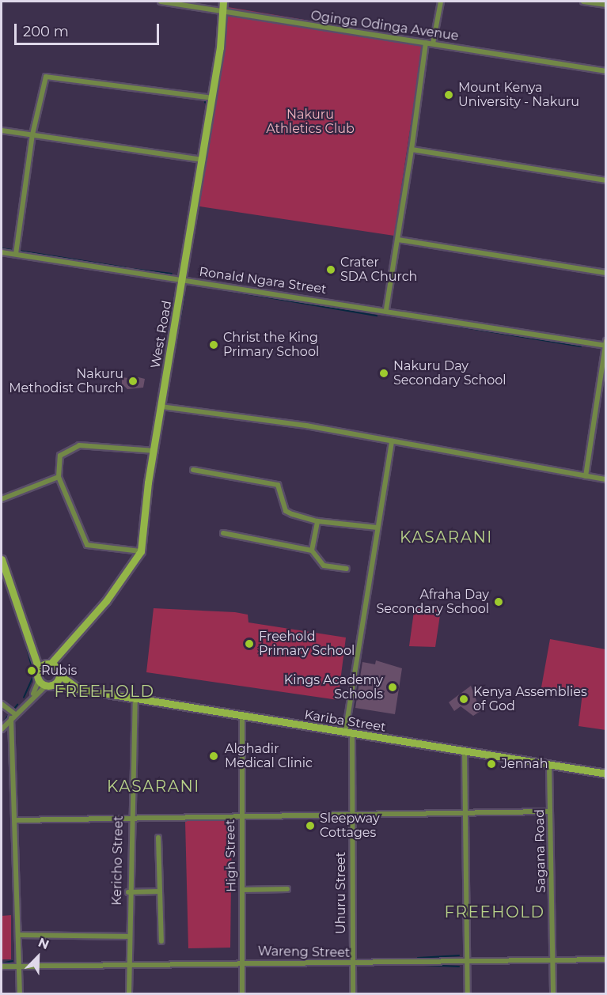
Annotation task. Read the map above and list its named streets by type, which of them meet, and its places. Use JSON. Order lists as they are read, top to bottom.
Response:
{
  "streets": {
    "street": [
      "Oginga Odinga Avenue",
      "Ronald Ngara Street",
      "West Road",
      "Kariba Street",
      "Sagana Road",
      "High Street",
      "Kericho Street",
      "Uhuru Street",
      "Wareng Street"
    ]
  },
  "crossings": [
    ["Oginga Odinga Avenue", "West Road"],
    ["Ronald Ngara Street", "West Road"],
    ["West Road", "Kariba Street"],
    ["Kariba Street", "Sagana Road"],
    ["Kariba Street", "High Street"],
    ["Kariba Street", "Kericho Street"],
    ["Kariba Street", "Uhuru Street"],
    ["Sagana Road", "Wareng Street"],
    ["High Street", "Wareng Street"],
    ["Kericho Street", "Wareng Street"],
    ["Uhuru Street", "Wareng Street"]
  ],
  "districts": [
    "KASARANI",
    "FREEHOLD",
    "KASARANI",
    "FREEHOLD"
  ],
  "parks": ["Nakuru Athletics Club"],
  "places": [
    "Mount Kenya University - Nakuru",
    "Crater SDA Church",
    "Christ the King Primary School",
    "Nakuru Day Secondary School",
    "Nakuru Methodist Church",
    "Afraha Day Secondary School",
    "Freehold Primary School",
    "Rubis",
    "Kings Academy Schools",
    "Kenya Assemblies of God",
    "Alghadir Medical Clinic",
    "Jennah",
    "Sleepway Cottages"
  ],
  "scale_bar": "200 m",
  "north": "top right"
}
